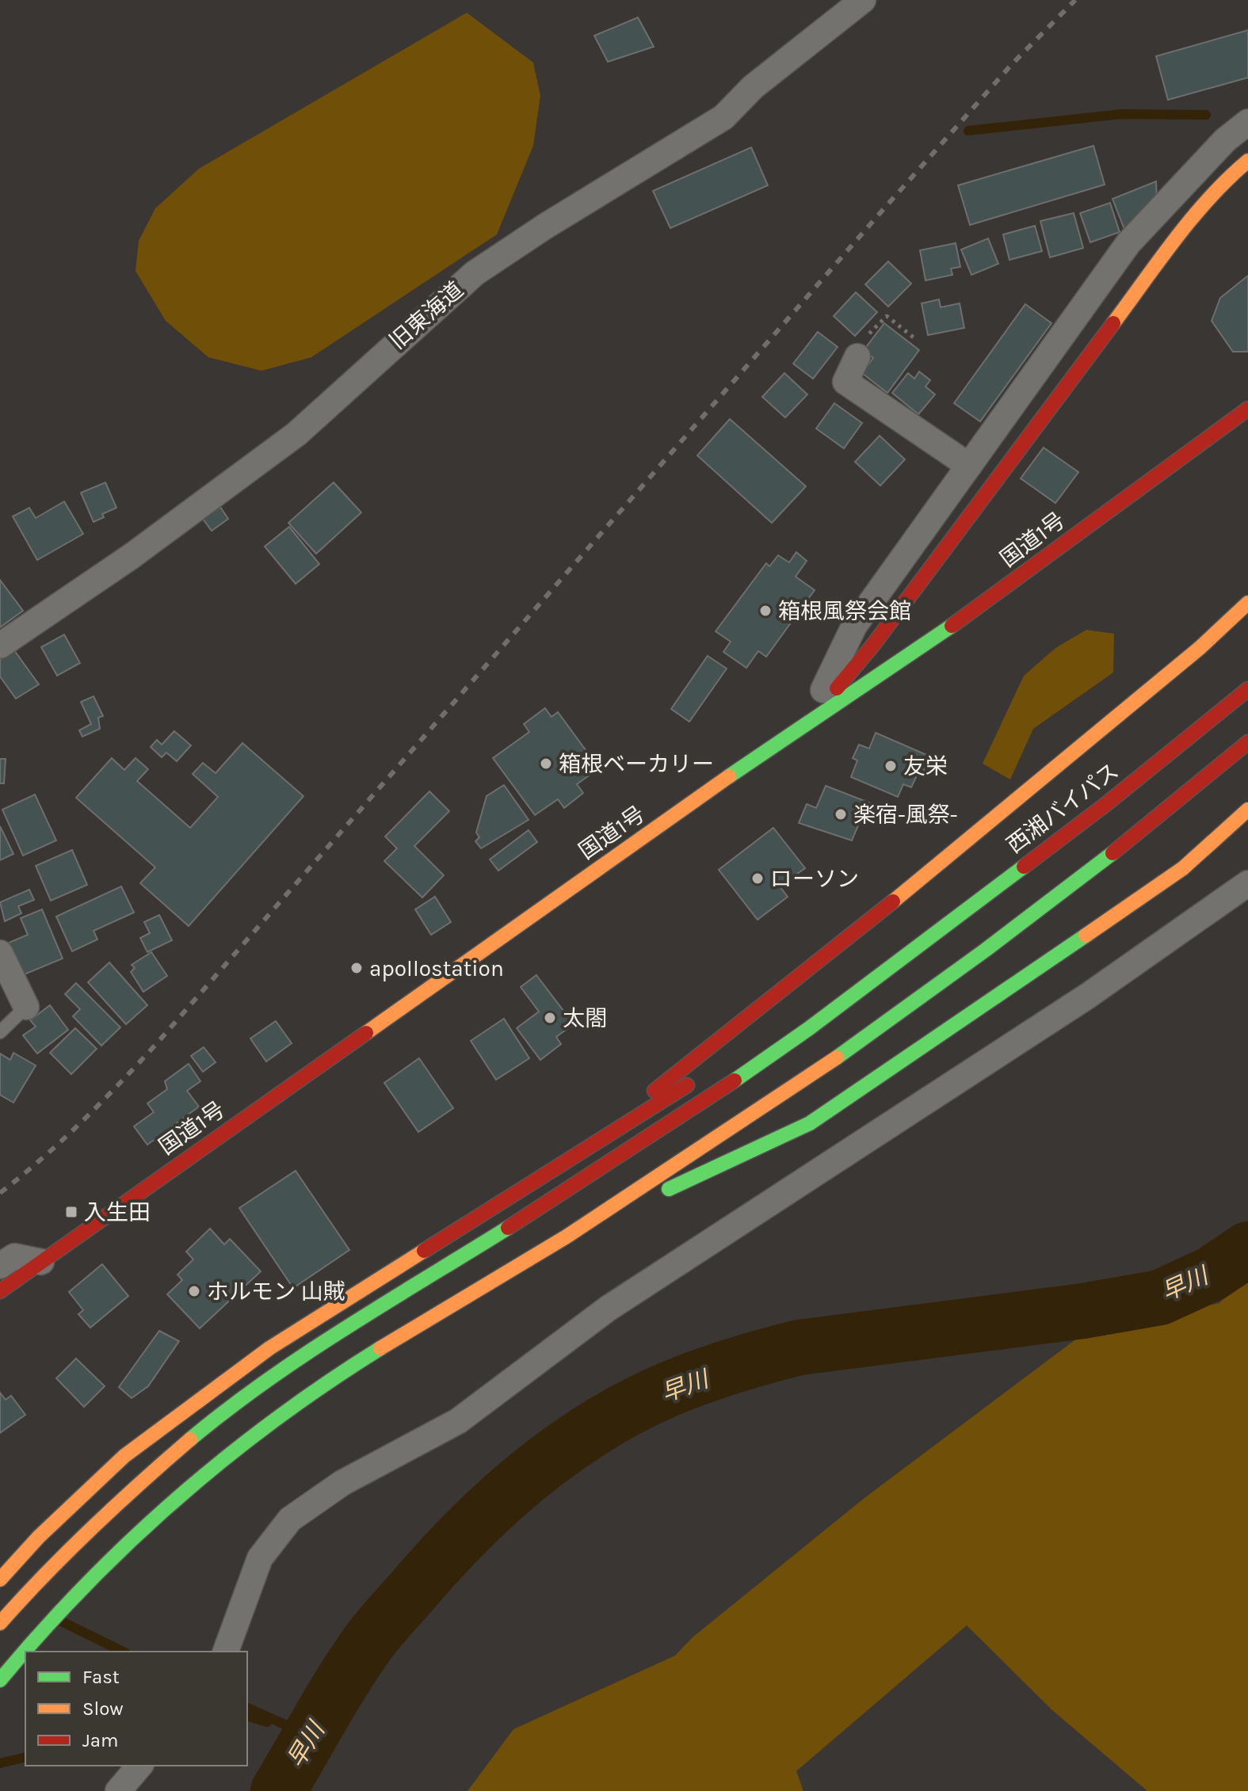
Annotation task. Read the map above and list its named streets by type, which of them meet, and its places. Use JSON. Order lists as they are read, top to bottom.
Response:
{
  "streets": {
    "highway": ["国道1号", "西湘バイパス"],
    "street": ["旧東海道"]
  },
  "water": ["早川"],
  "places": {
    "other": [
      "箱根風祭会館",
      "箱根ベーカリー",
      "友栄",
      "楽宿-風祭-",
      "ローソン",
      "apollostation",
      "太閤",
      "ホルモン 山賊"
    ],
    "transit": ["入生田"]
  },
  "legend": ["Fast", "Slow", "Jam"]
}
